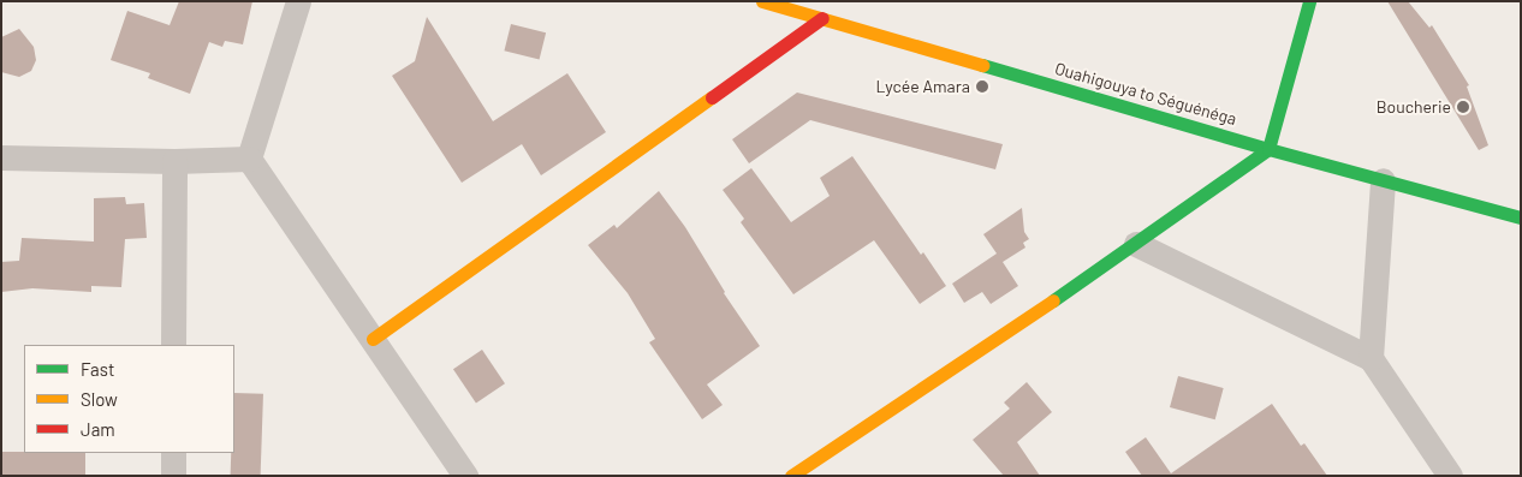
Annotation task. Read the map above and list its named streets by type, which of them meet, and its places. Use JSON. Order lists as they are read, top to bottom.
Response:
{
  "streets": {
    "street": ["Ouahigouya to Séguénéga"]
  },
  "places": ["Lycée Amara", "Boucherie"],
  "legend": ["Fast", "Slow", "Jam"]
}
